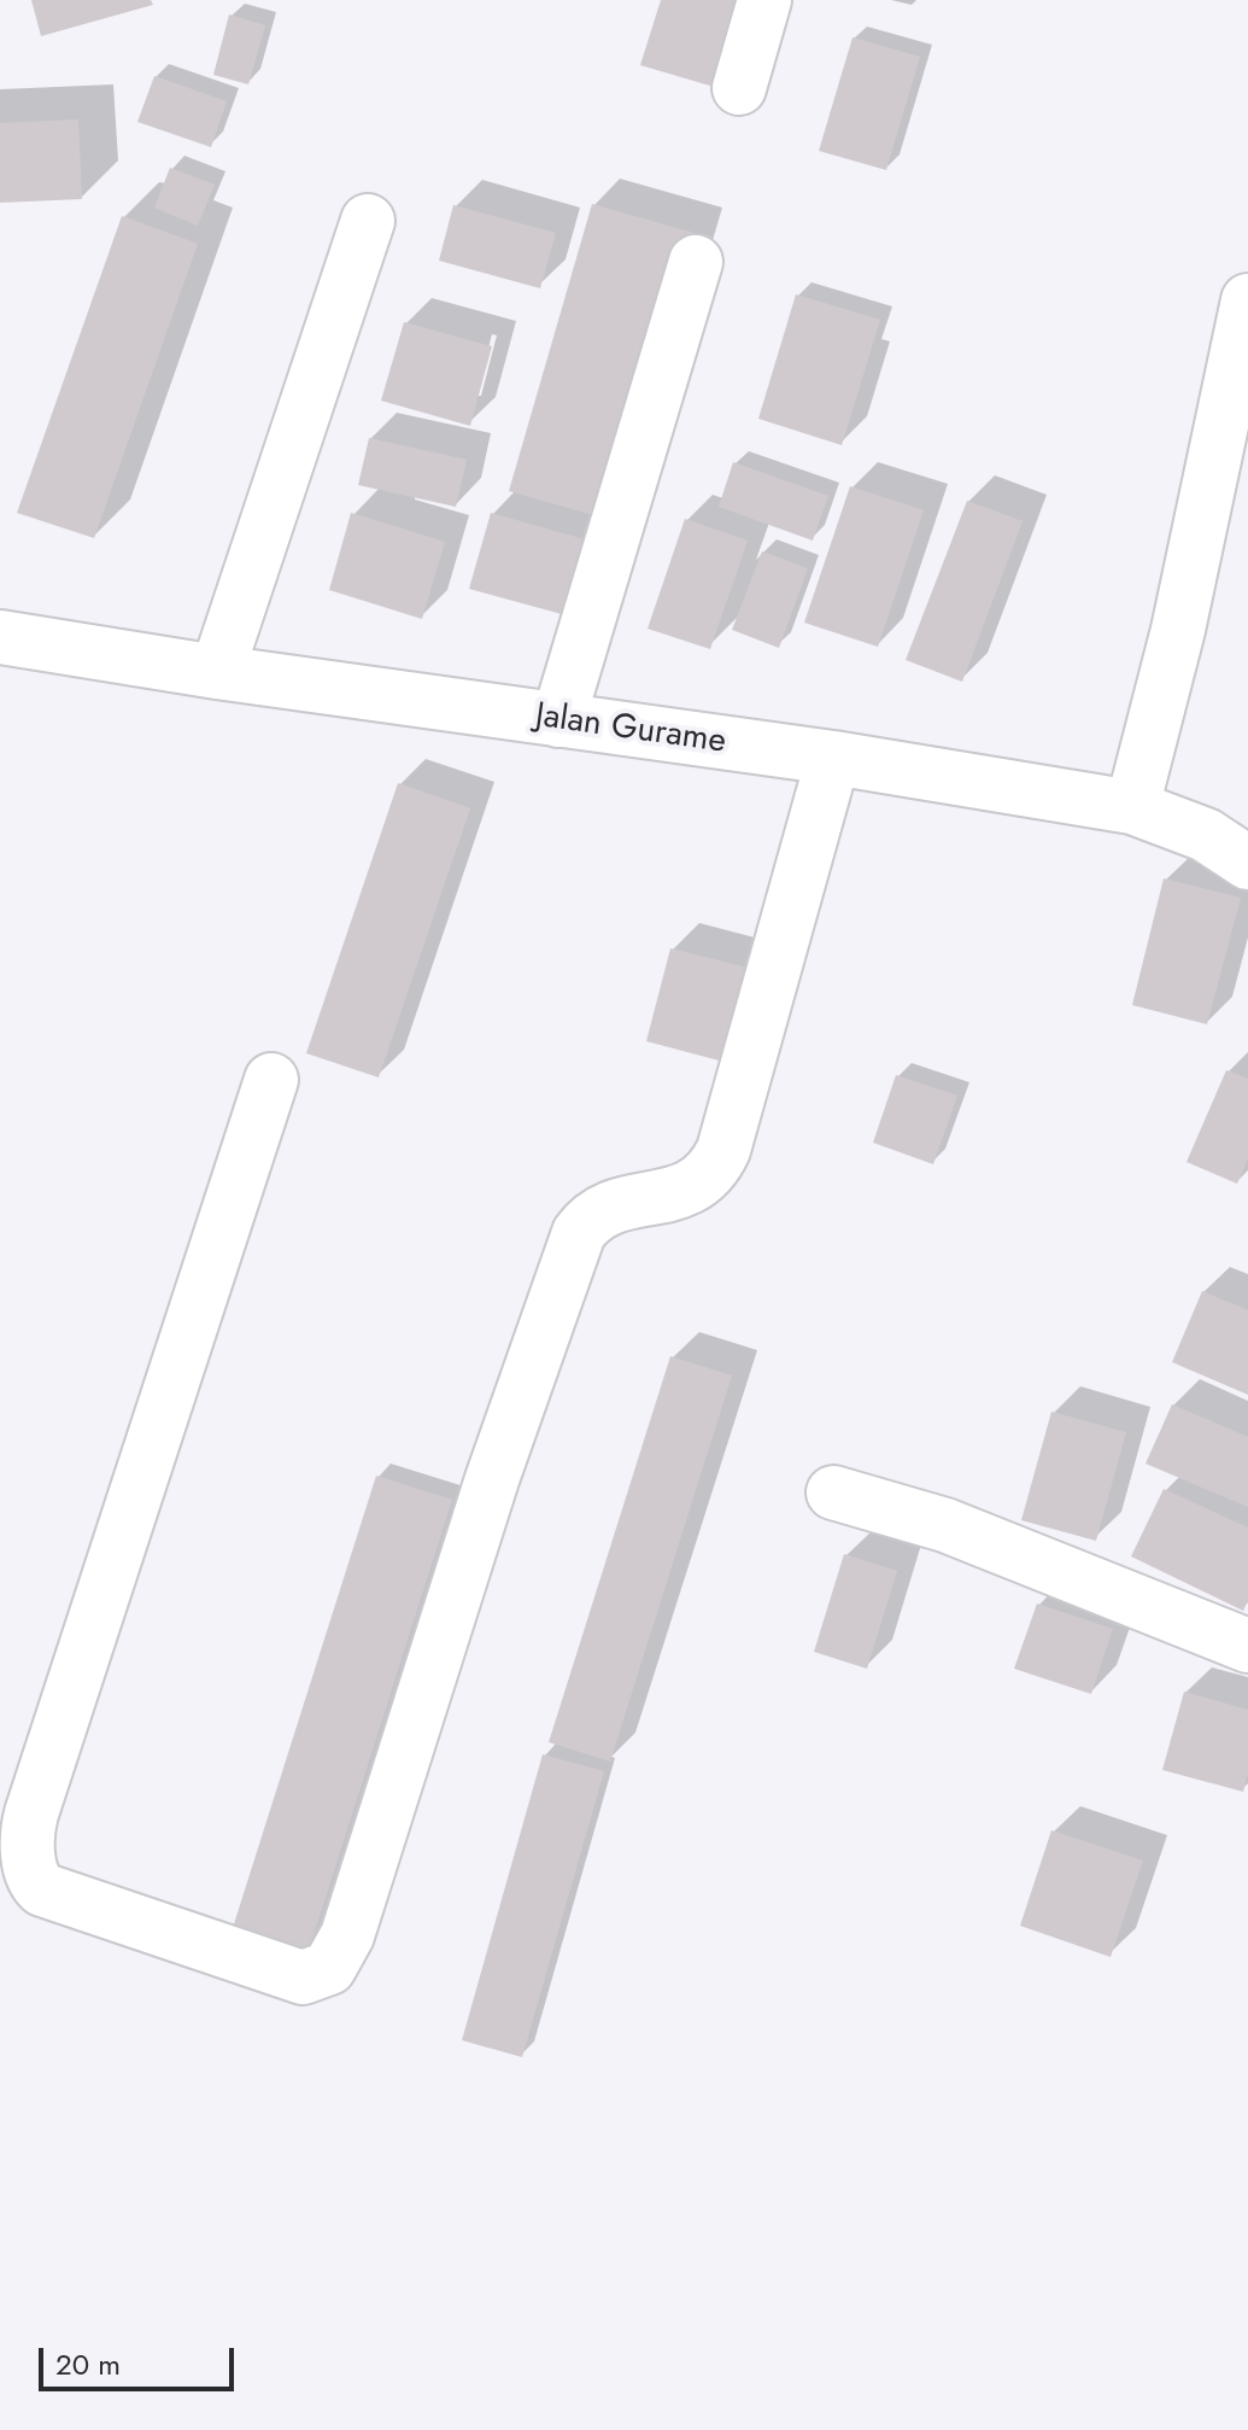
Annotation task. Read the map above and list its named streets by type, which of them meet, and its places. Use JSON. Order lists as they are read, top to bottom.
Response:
{
  "streets": {
    "street": ["Jalan Gurame"]
  },
  "scale_bar": "20 m"
}
